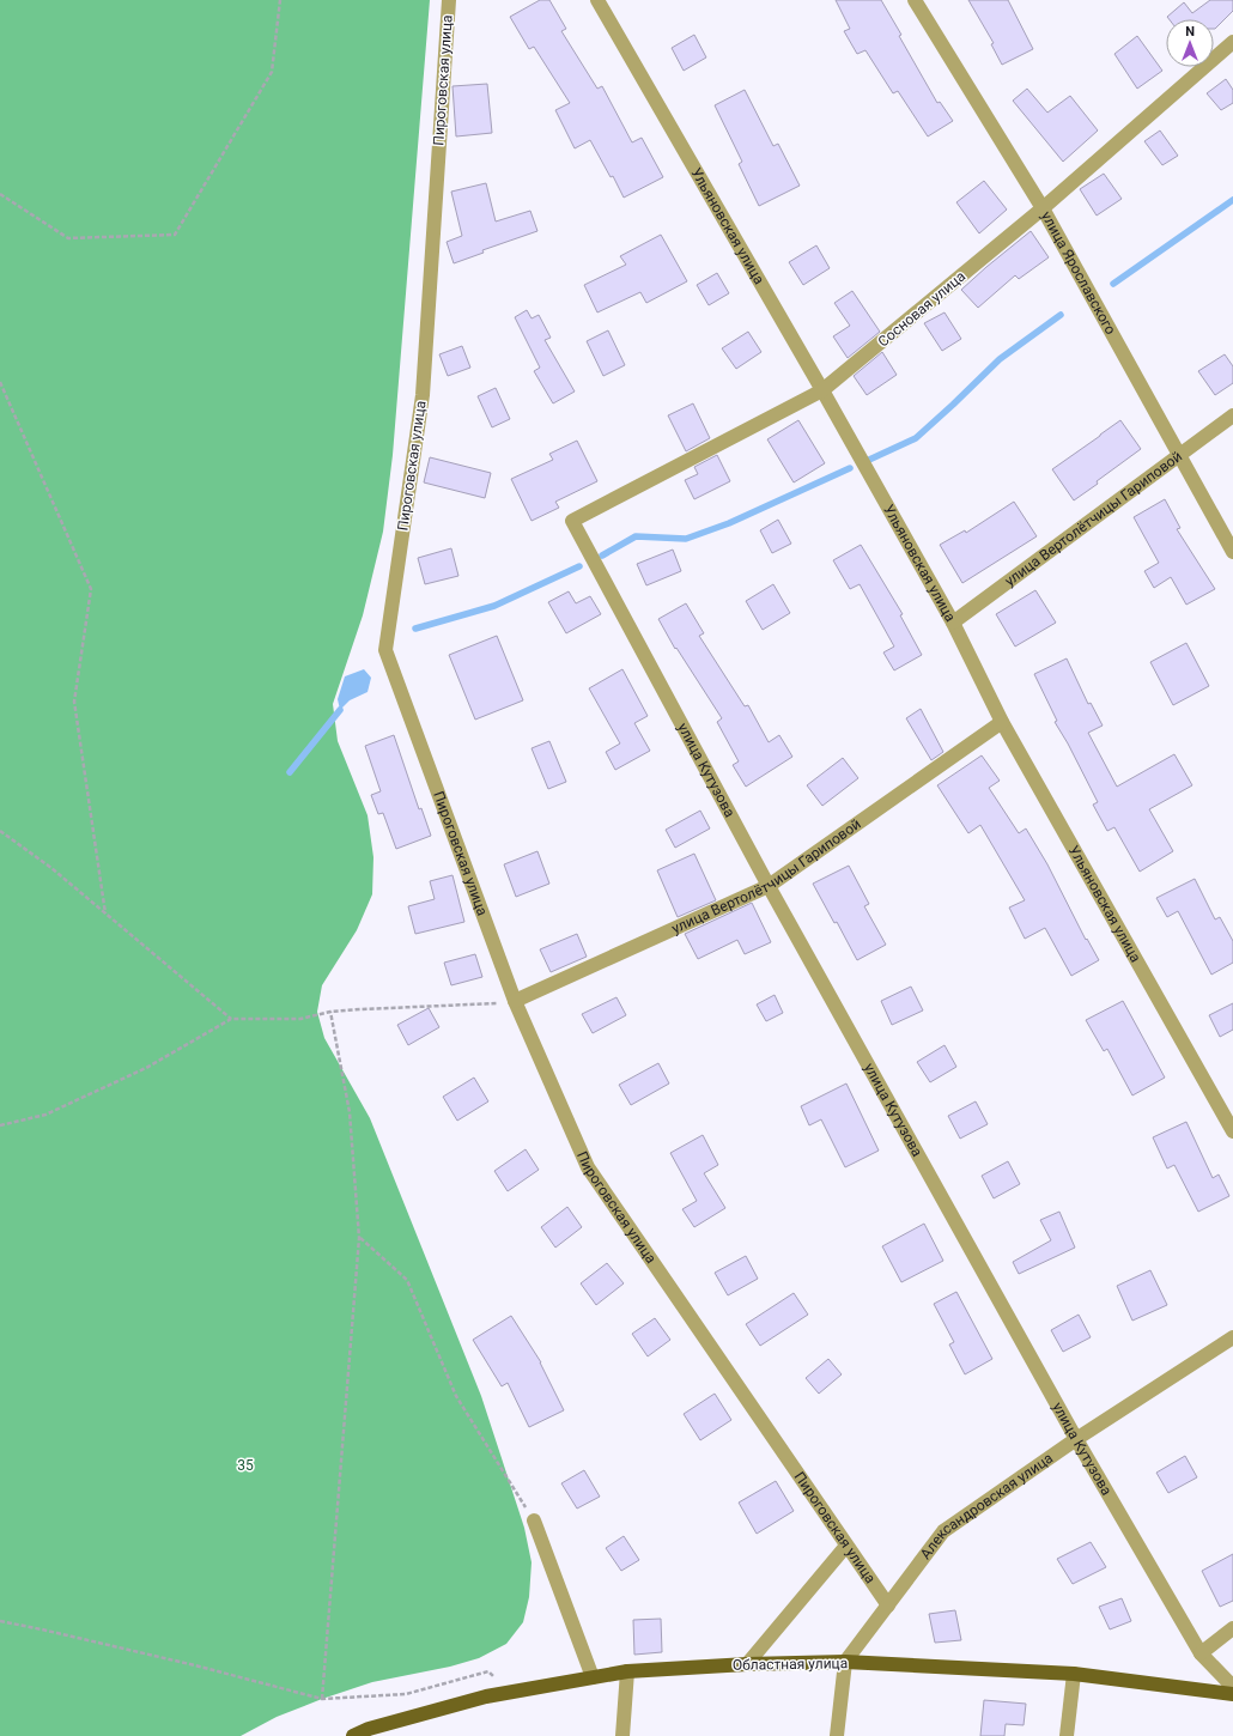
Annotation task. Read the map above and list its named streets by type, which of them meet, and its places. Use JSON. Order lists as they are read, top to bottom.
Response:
{
  "streets": {
    "main road": ["Областная улица"],
    "street": [
      "Пироговская улица",
      "Ульяновская улица",
      "улица Ярославского",
      "Сосновая улица",
      "улица Вертолётчицы Гариповой",
      "улица Кутузова",
      "Александровская улица"
    ]
  },
  "crossings": [
    ["Пироговская улица", "улица Вертолётчицы Гариповой"],
    ["Пироговская улица", "Александровская улица"],
    ["Ульяновская улица", "Сосновая улица"],
    ["Ульяновская улица", "улица Вертолётчицы Гариповой"],
    ["улица Ярославского", "Сосновая улица"],
    ["улица Ярославского", "улица Вертолётчицы Гариповой"],
    ["Сосновая улица", "улица Кутузова"],
    ["улица Вертолётчицы Гариповой", "улица Кутузова"],
    ["улица Кутузова", "Александровская улица"],
    ["Александровская улица", "Областная улица"]
  ],
  "parks": ["35"],
  "north": "top"
}
